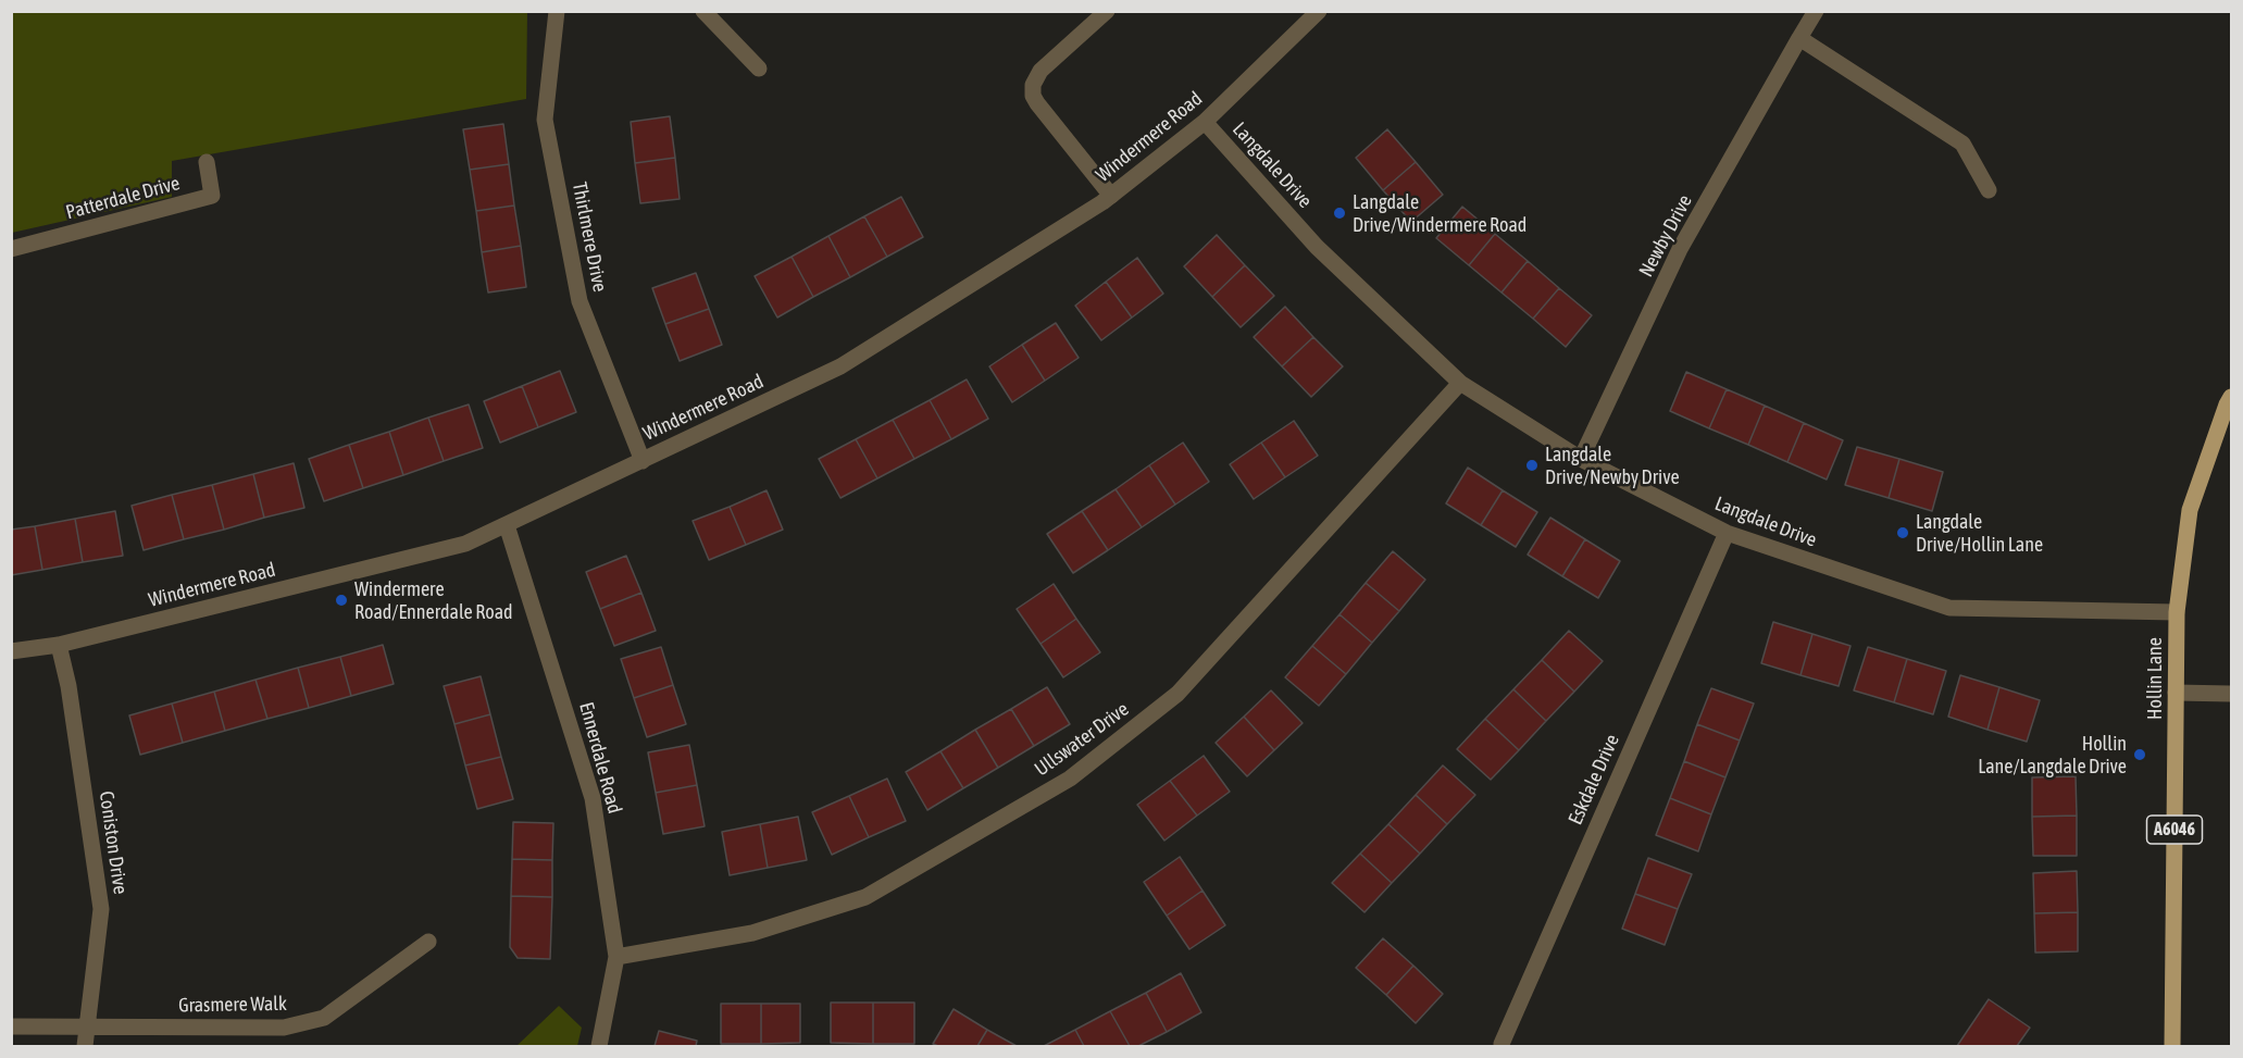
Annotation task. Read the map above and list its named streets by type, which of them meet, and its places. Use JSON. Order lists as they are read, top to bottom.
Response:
{
  "streets": {
    "main road": ["Hollin Lane", "A6046"],
    "street": [
      "Windermere Road",
      "Langdale Drive",
      "Patterdale Drive",
      "Newby Drive",
      "Thirlmere Drive",
      "Ullswater Drive",
      "Ennerdale Road",
      "Eskdale Drive",
      "Coniston Drive",
      "Grasmere Walk"
    ]
  },
  "crossings": [
    ["Windermere Road", "Langdale Drive"],
    ["Windermere Road", "Thirlmere Drive"],
    ["Windermere Road", "Ennerdale Road"],
    ["Windermere Road", "Coniston Drive"],
    ["Langdale Drive", "Newby Drive"],
    ["Langdale Drive", "Hollin Lane"],
    ["Langdale Drive", "Ullswater Drive"],
    ["Langdale Drive", "Eskdale Drive"],
    ["Ullswater Drive", "Ennerdale Road"],
    ["Coniston Drive", "Grasmere Walk"]
  ],
  "places": [
    "Langdale Drive/Windermere Road",
    "Langdale Drive/Newby Drive",
    "Langdale Drive/Hollin Lane",
    "Windermere Road/Ennerdale Road",
    "Hollin Lane/Langdale Drive"
  ]
}
